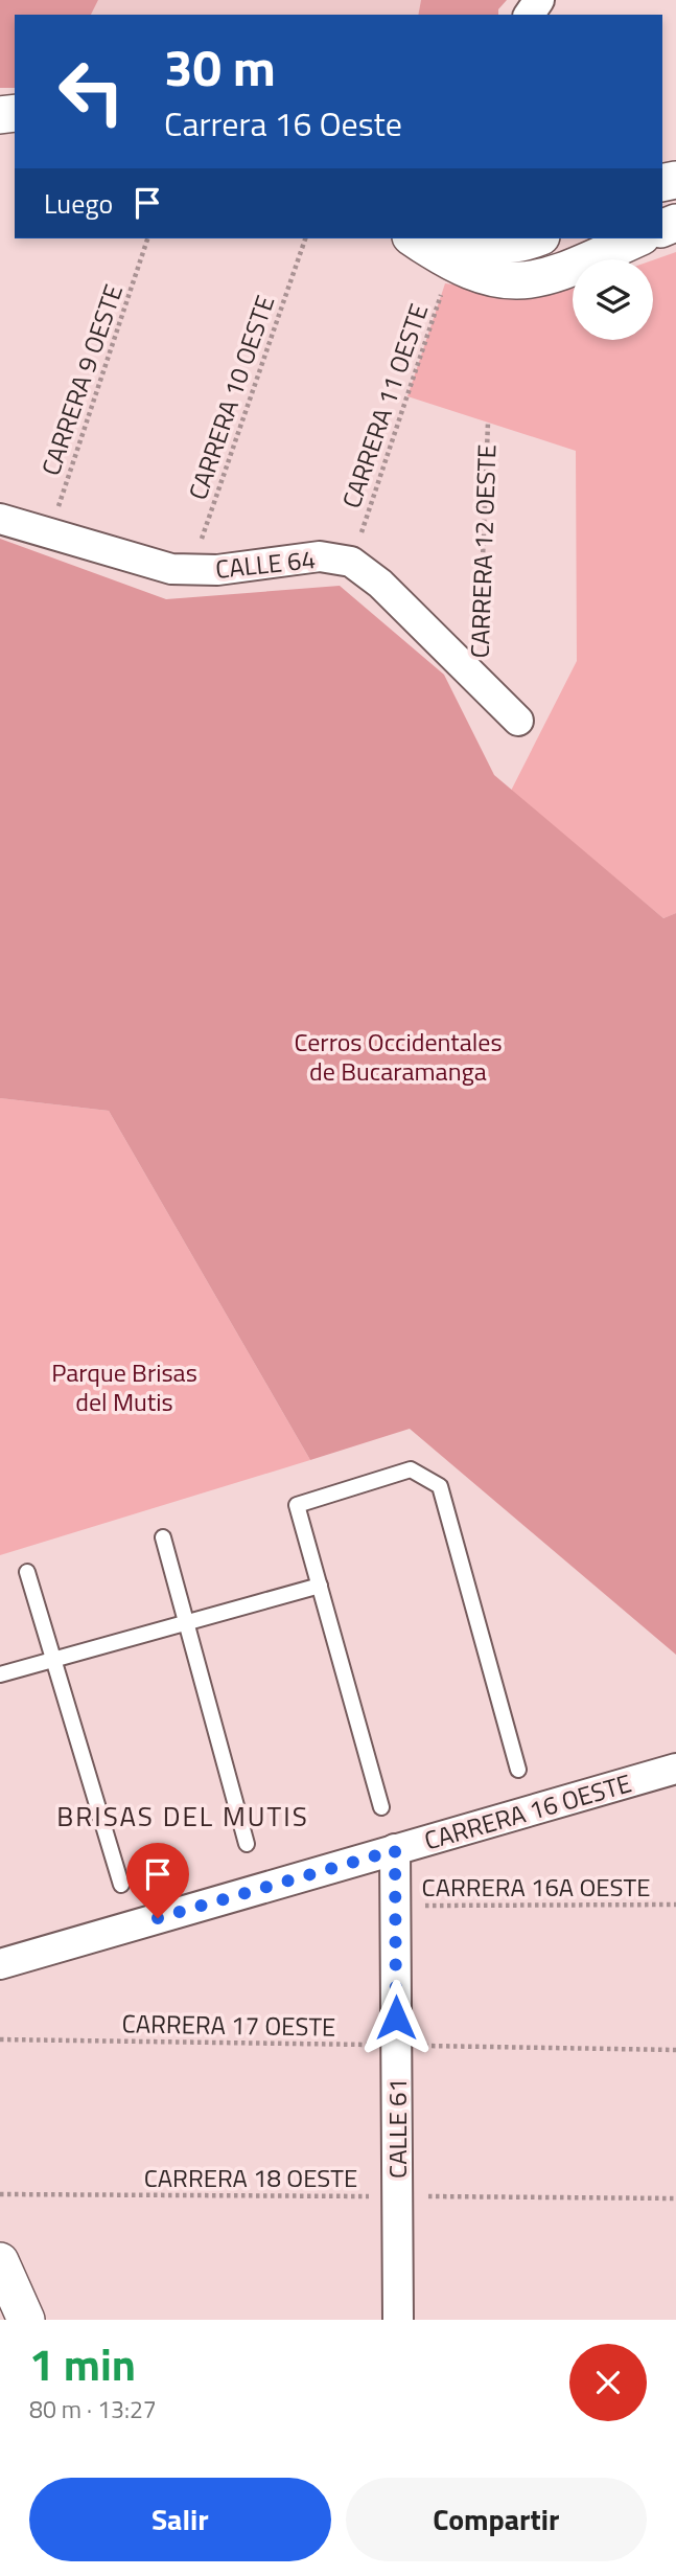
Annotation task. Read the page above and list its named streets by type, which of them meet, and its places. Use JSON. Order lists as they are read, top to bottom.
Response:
{
  "streets": {
    "street": ["CALLE 64", "CARRERA 16 OESTE", "CALLE 61"],
    "path": [
      "CARRERA 9 OESTE",
      "CARRERA 10 OESTE",
      "CARRERA 11 OESTE",
      "CARRERA 12 OESTE",
      "CARRERA 16A OESTE",
      "CARRERA 17 OESTE",
      "CARRERA 18 OESTE"
    ]
  },
  "crossings": [
    ["CARRERA 9 OESTE", "CALLE 64"],
    ["CARRERA 10 OESTE", "CALLE 64"],
    ["CARRERA 11 OESTE", "CALLE 64"],
    ["CARRERA 12 OESTE", "CALLE 64"],
    ["CARRERA 16 OESTE", "CALLE 61"],
    ["CARRERA 16A OESTE", "CALLE 61"],
    ["CARRERA 17 OESTE", "CALLE 61"],
    ["CALLE 61", "CARRERA 18 OESTE"]
  ],
  "districts": ["BRISAS DEL MUTIS"],
  "parks": ["Cerros Occidentales de Bucaramanga", "Parque Brisas del Mutis"],
  "page": {
    "turn": ["30 m", "Carrera 16 Oeste"],
    "then": "Luego",
    "heading": ["1 min", "80 m · 13:27"],
    "buttons": ["Salir", "Compartir"]
  }
}
